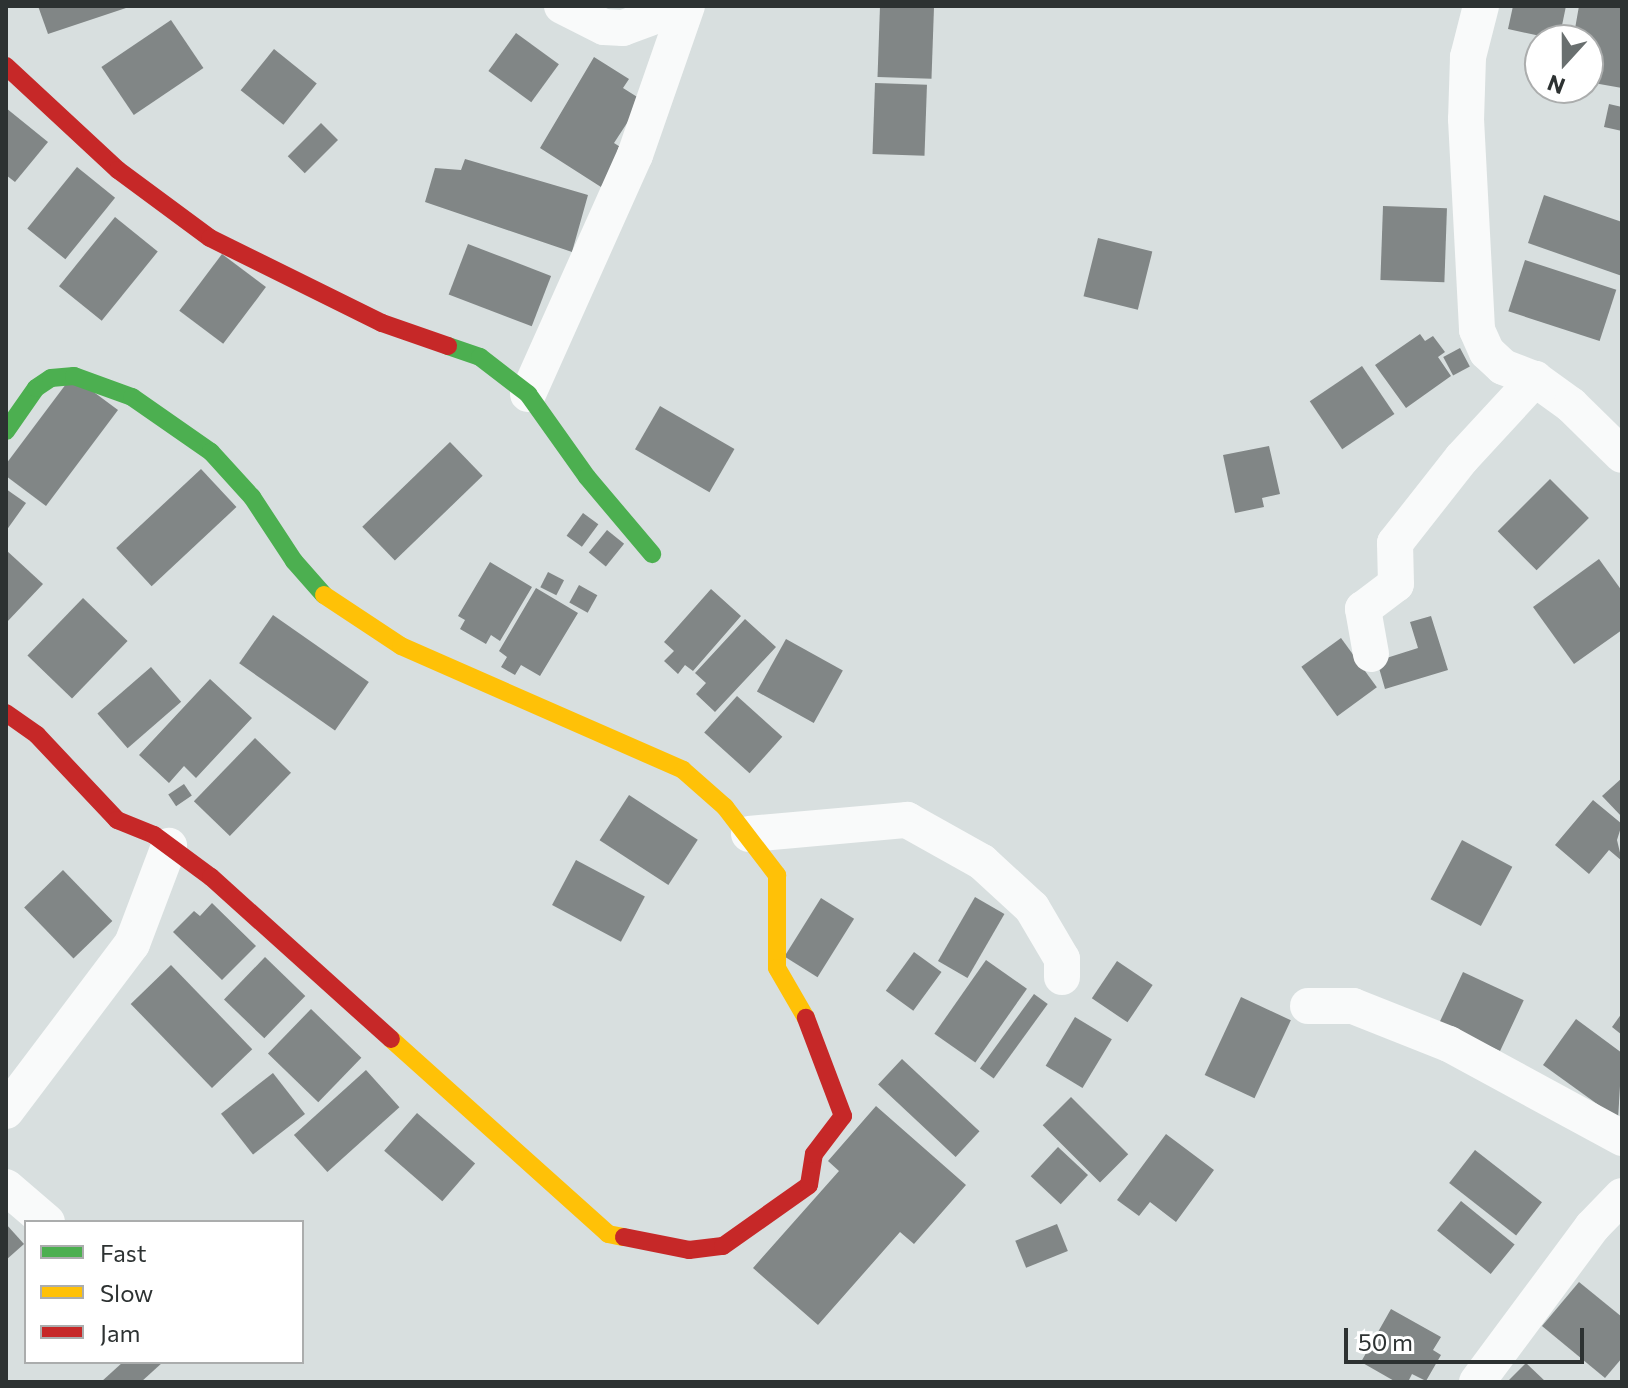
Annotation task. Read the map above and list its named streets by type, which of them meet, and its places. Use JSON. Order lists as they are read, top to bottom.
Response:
{
  "legend": ["Fast", "Slow", "Jam"],
  "scale_bar": "50 m",
  "north": "bottom"
}
